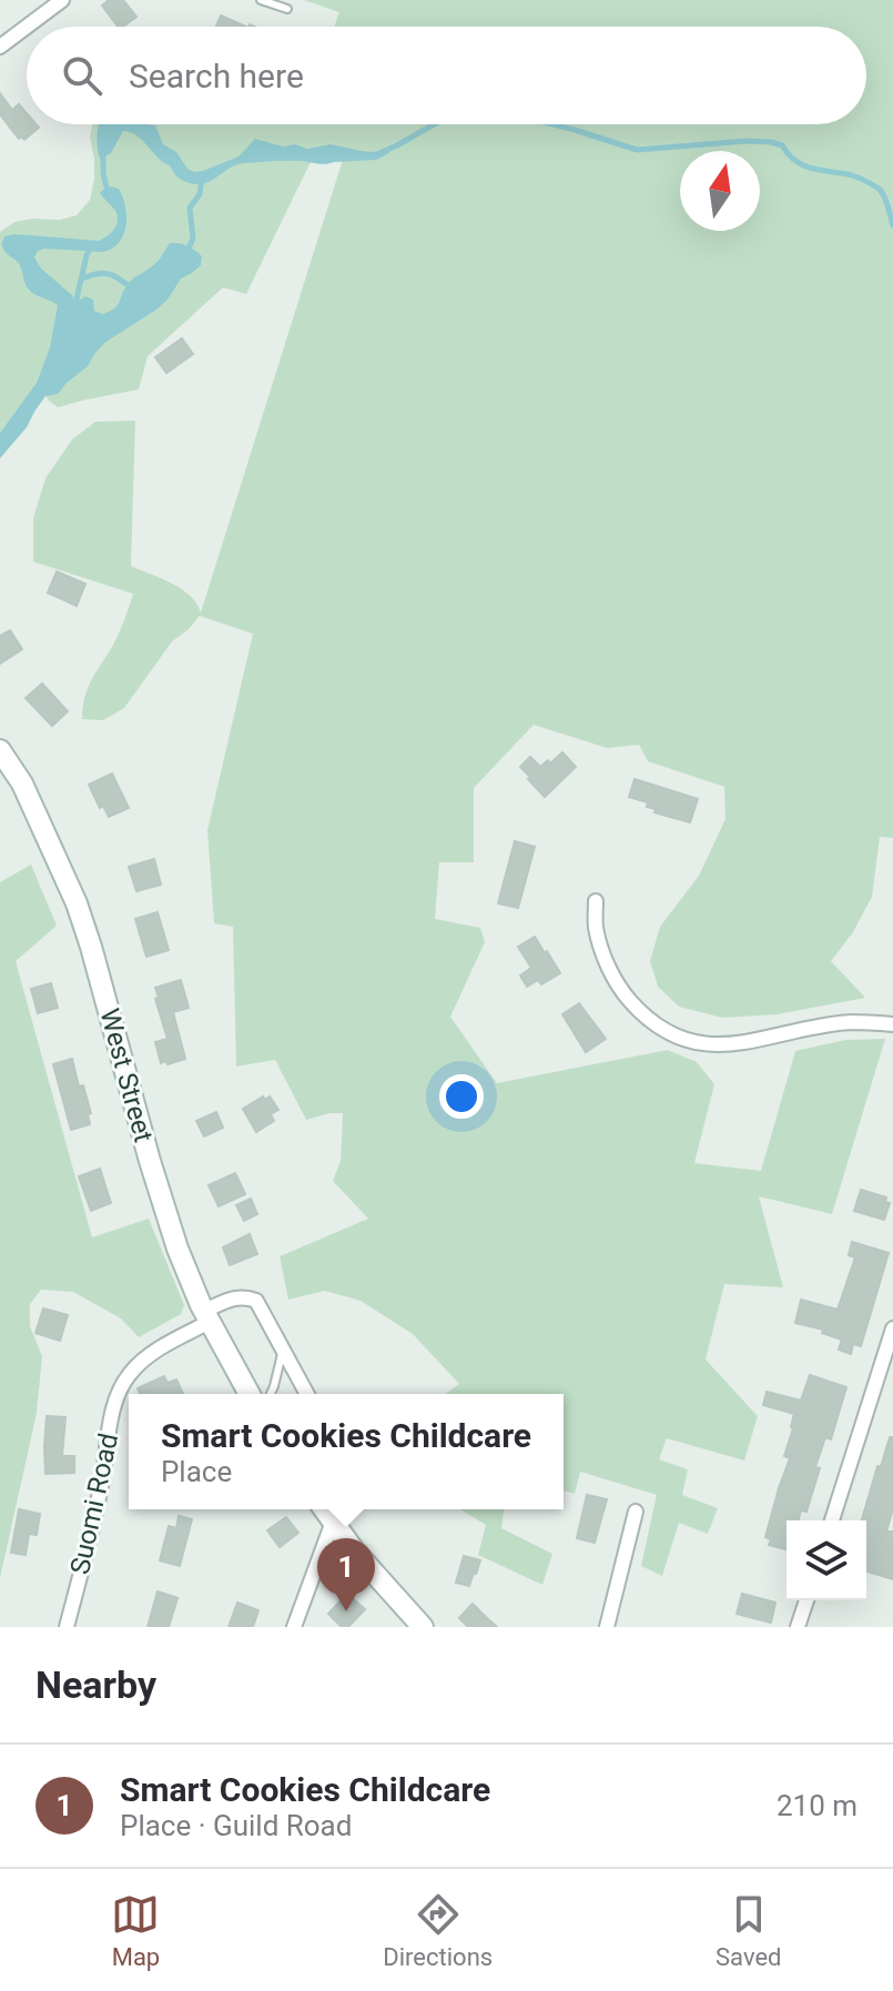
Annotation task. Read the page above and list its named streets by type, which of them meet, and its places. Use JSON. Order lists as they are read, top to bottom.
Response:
{
  "streets": {
    "main road": ["West Street"],
    "street": ["Suomi Road"]
  },
  "crossings": [
    ["West Street", "Suomi Road"]
  ],
  "north": "top",
  "page": {
    "search": "Search here",
    "popup": ["Smart Cookies Childcare", "Place"],
    "pins": "1",
    "heading": "Nearby",
    "list": [
      {
        "mark": "1",
        "name": "Smart Cookies Childcare",
        "note": "Place · Guild Road",
        "value": "210 m"
      }
    ],
    "nav": ["Map", "Directions", "Saved"]
  }
}
